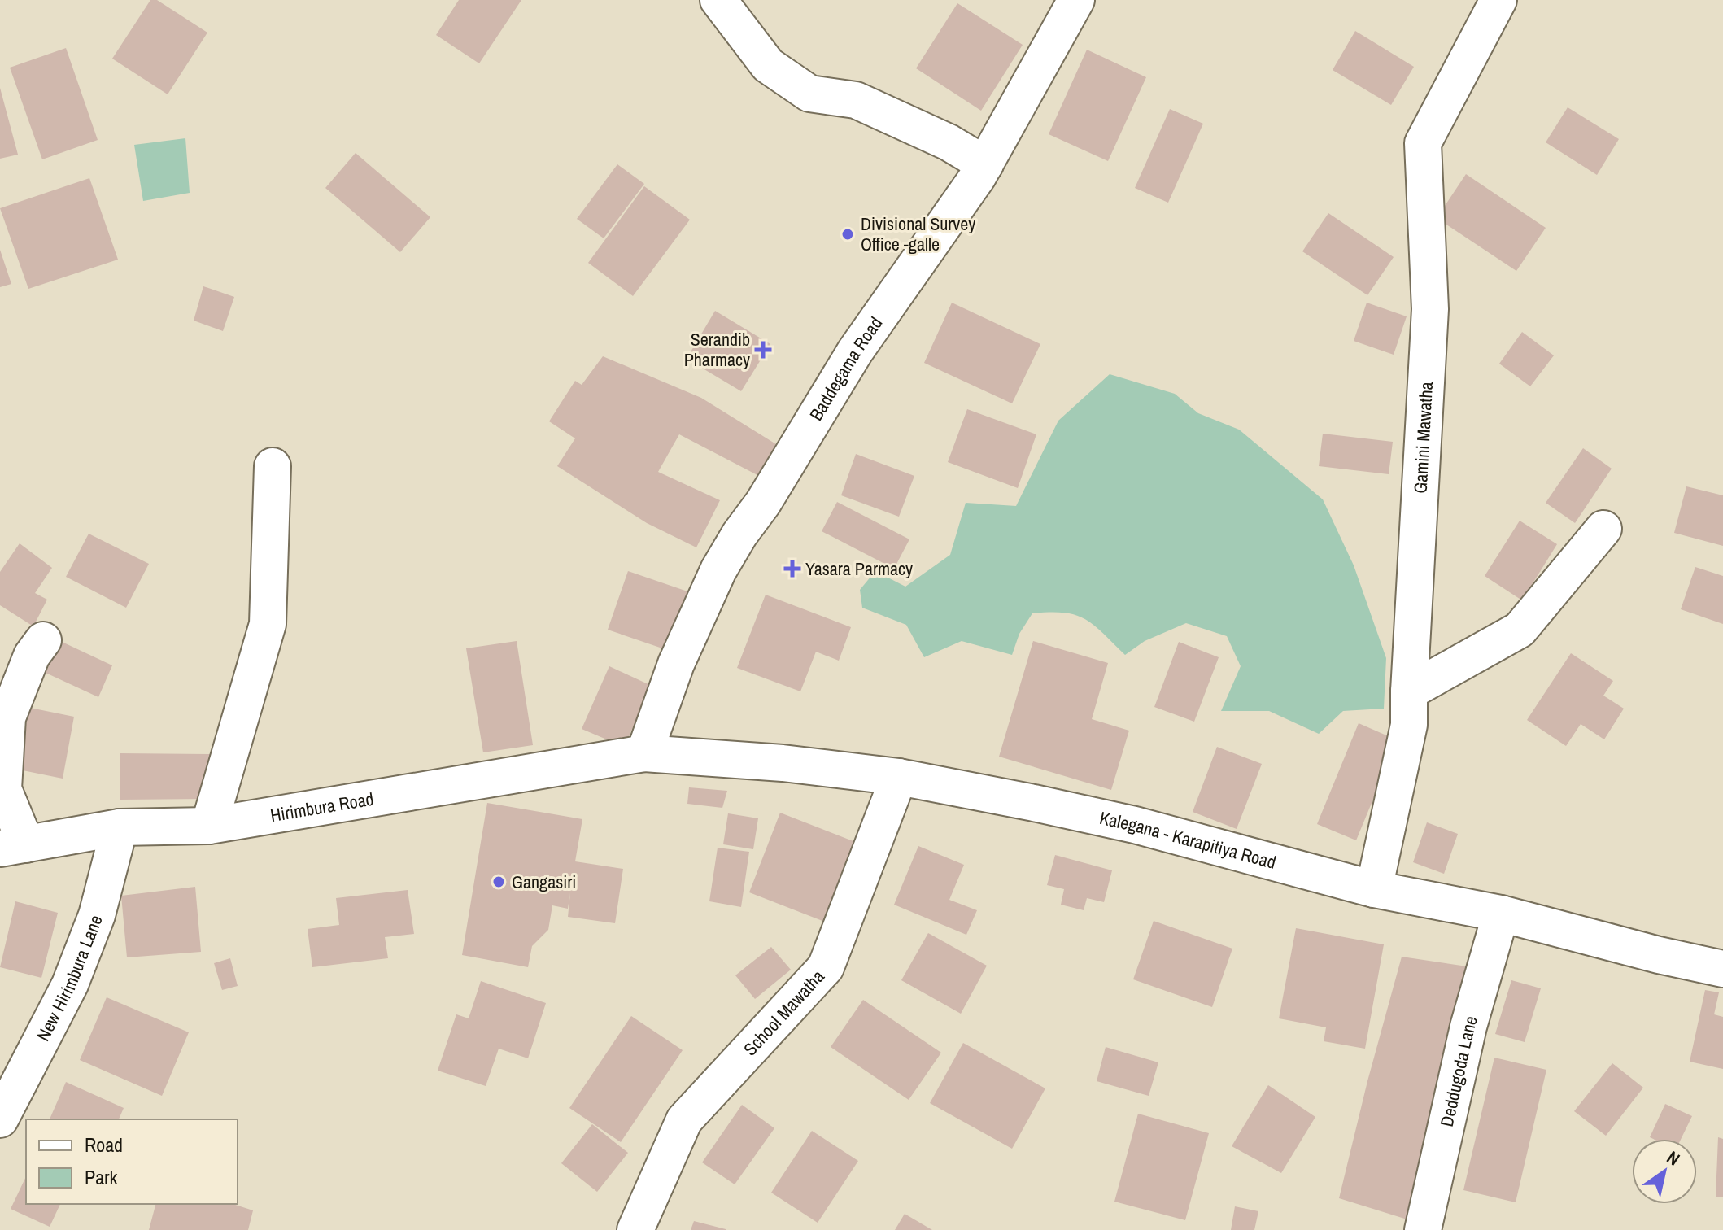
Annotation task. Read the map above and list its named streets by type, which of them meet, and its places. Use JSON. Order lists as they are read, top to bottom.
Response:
{
  "streets": {
    "street": [
      "Baddegama Road",
      "Gamini Mawatha",
      "Hirimbura Road",
      "Kalegana - Karapitiya Road",
      "New Hirimbura Lane",
      "School Mawatha",
      "Deddugoda Lane"
    ]
  },
  "crossings": [
    ["Baddegama Road", "Hirimbura Road"],
    ["Baddegama Road", "Kalegana - Karapitiya Road"],
    ["Gamini Mawatha", "Kalegana - Karapitiya Road"],
    ["Hirimbura Road", "Kalegana - Karapitiya Road"],
    ["Hirimbura Road", "New Hirimbura Lane"],
    ["Kalegana - Karapitiya Road", "School Mawatha"],
    ["Kalegana - Karapitiya Road", "Deddugoda Lane"]
  ],
  "places": {
    "other": ["Divisional Survey Office -galle", "Gangasiri"],
    "health": ["Serandib Pharmacy", "Yasara Parmacy"]
  },
  "legend": ["Road", "Park"],
  "north": "top right"
}
